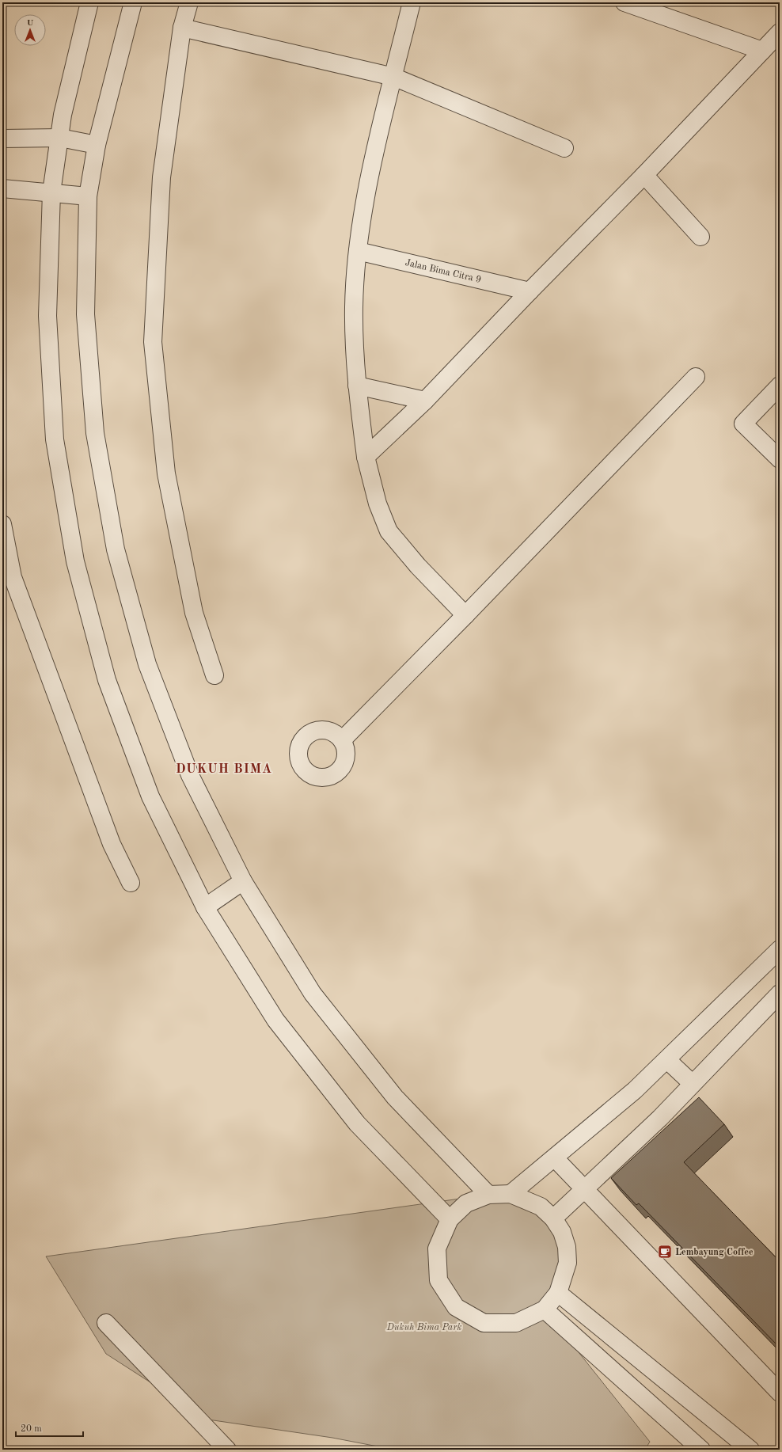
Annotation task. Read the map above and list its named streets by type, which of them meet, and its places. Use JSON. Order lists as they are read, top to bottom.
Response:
{
  "streets": {
    "street": ["Jalan Bima Citra 9"]
  },
  "districts": ["DUKUH BIMA"],
  "parks": ["Dukuh Bima Park"],
  "places": {
    "cafe": ["Lembayung Coffee"]
  },
  "scale_bar": "20 m",
  "north": "top"
}
